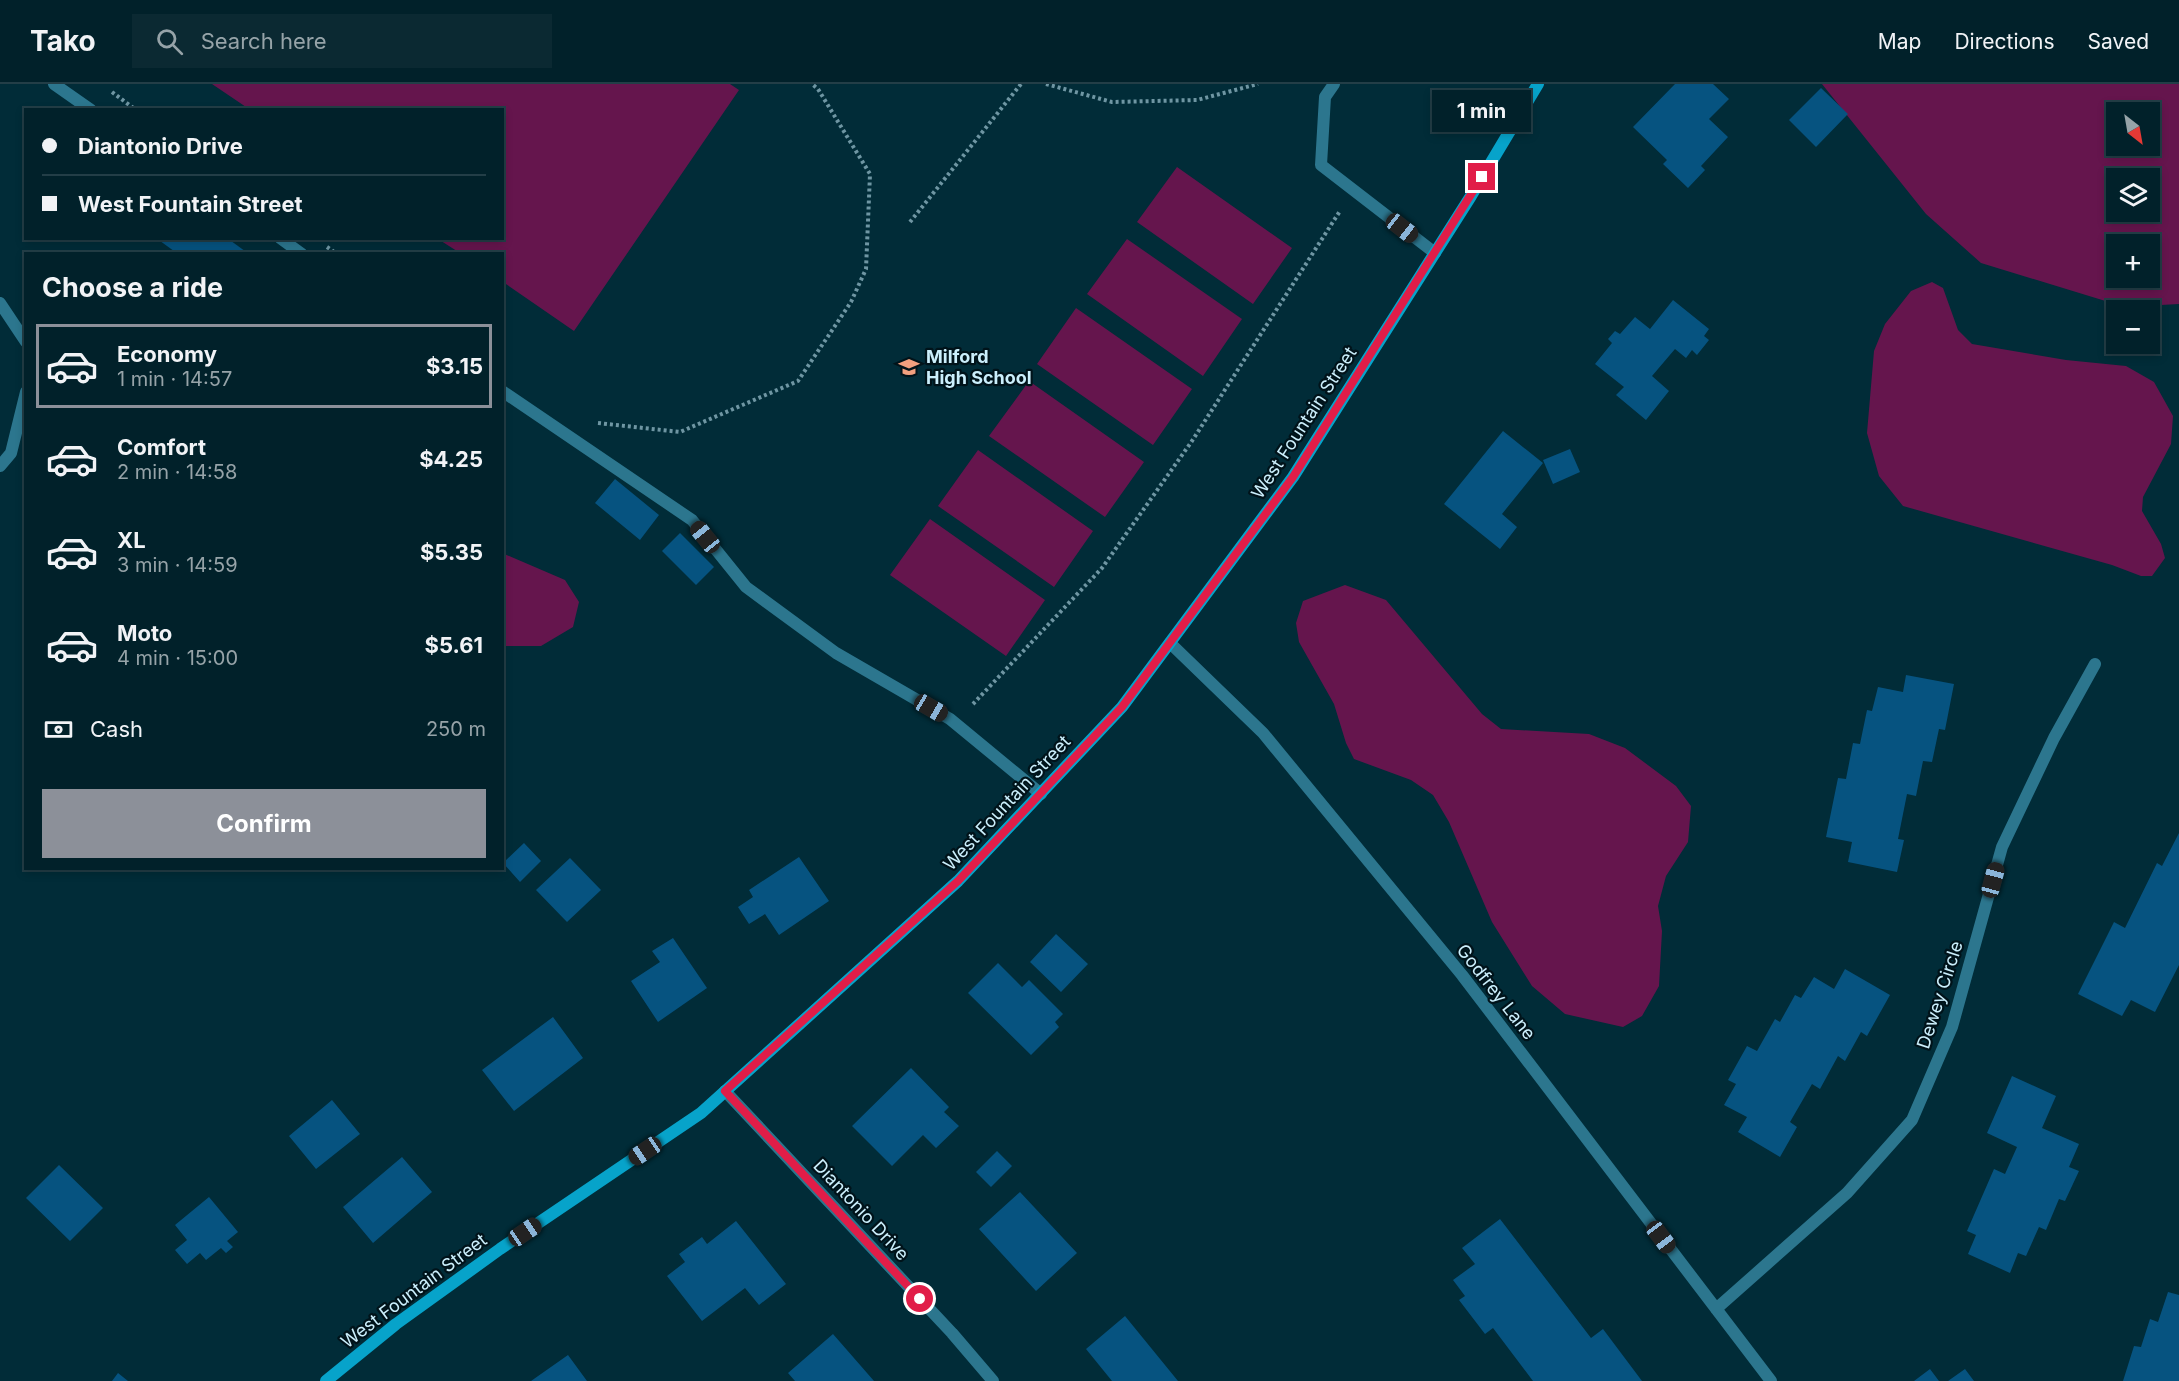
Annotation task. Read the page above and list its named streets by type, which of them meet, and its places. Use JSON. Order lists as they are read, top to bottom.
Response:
{
  "streets": {
    "street": [
      "West Fountain Street",
      "Godfrey Lane",
      "Dewey Circle",
      "Diantonio Drive"
    ]
  },
  "crossings": [
    ["West Fountain Street", "Godfrey Lane"],
    ["West Fountain Street", "Diantonio Drive"],
    ["Godfrey Lane", "Dewey Circle"]
  ],
  "places": {
    "school or university": ["Milford High School"]
  },
  "north": "bottom right",
  "page": {
    "header": "Tako",
    "search": "Search here",
    "nav": ["Map", "Directions", "Saved"],
    "bubble": "1 min",
    "map_buttons": ["+", "−"],
    "banner": ["Diantonio Drive", "West Fountain Street"],
    "heading": "Choose a ride",
    "list": [
      {
        "name": "Economy",
        "note": "1 min · 14:57",
        "value": "$3.15"
      },
      {
        "name": "Comfort",
        "note": "2 min · 14:58",
        "value": "$4.25"
      },
      {
        "name": "XL",
        "note": "3 min · 14:59",
        "value": "$5.35"
      },
      {
        "name": "Moto",
        "note": "4 min · 15:00",
        "value": "$5.61"
      }
    ],
    "pay": ["Cash", "250 m"],
    "buttons": "Confirm"
  }
}
